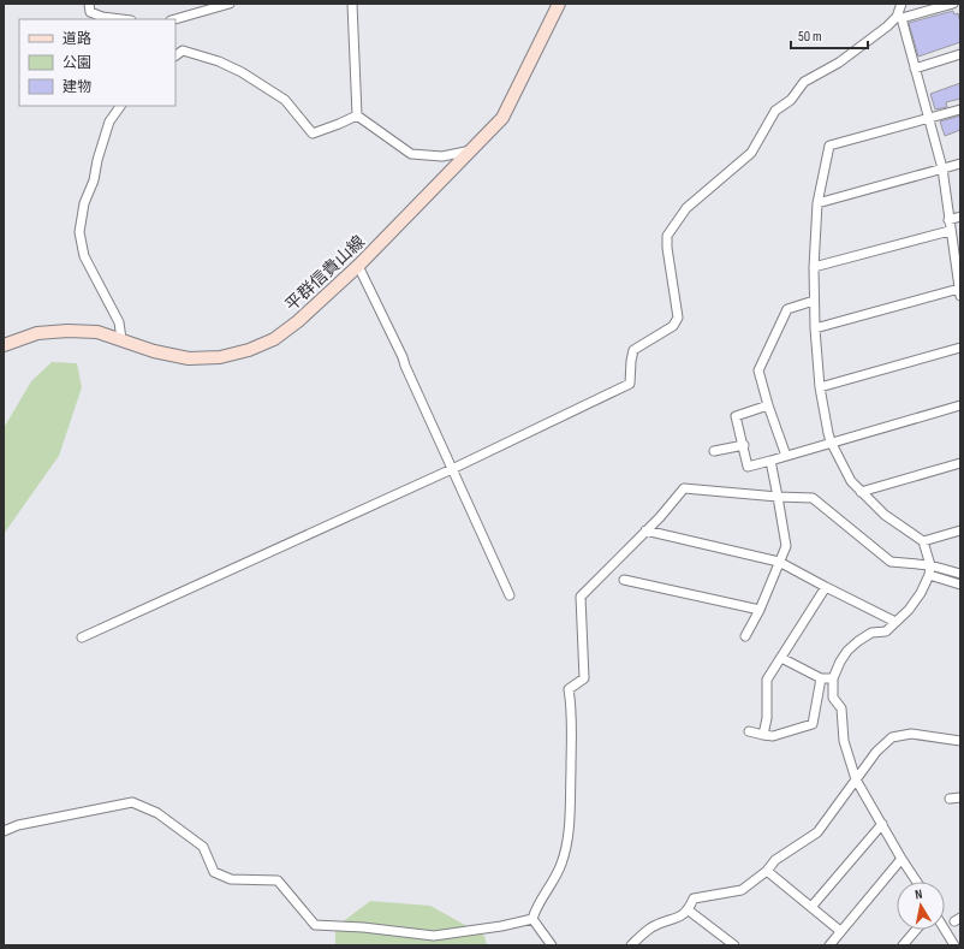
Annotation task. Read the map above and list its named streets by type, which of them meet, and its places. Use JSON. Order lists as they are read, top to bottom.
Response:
{
  "streets": {
    "main road": ["平群信貴山線"]
  },
  "legend": ["道路", "公園", "建物"],
  "scale_bar": "50 m",
  "north": "top"
}
